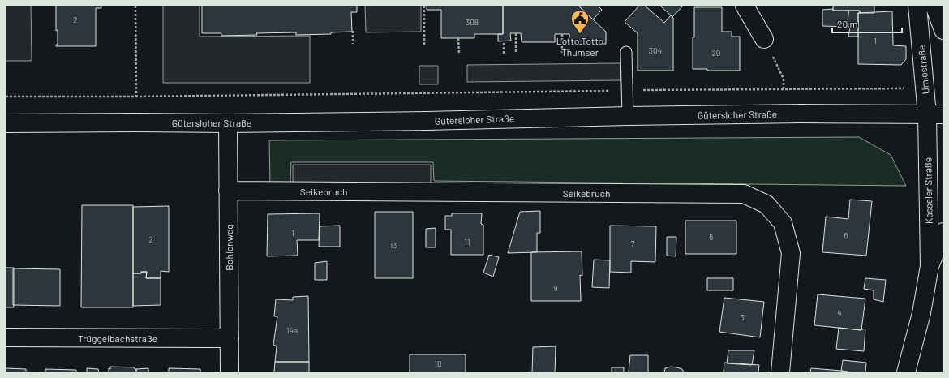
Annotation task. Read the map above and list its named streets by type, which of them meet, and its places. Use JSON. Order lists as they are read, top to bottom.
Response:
{
  "streets": {
    "street": [
      "Umlostraße",
      "Gütersloher Straße",
      "Kasseler Straße",
      "Seikebruch",
      "Bohlenweg",
      "Trüggelbachstraße"
    ]
  },
  "crossings": [
    ["Umlostraße", "Gütersloher Straße"],
    ["Umlostraße", "Kasseler Straße"],
    ["Gütersloher Straße", "Kasseler Straße"],
    ["Gütersloher Straße", "Bohlenweg"],
    ["Seikebruch", "Bohlenweg"],
    ["Bohlenweg", "Trüggelbachstraße"]
  ],
  "places": {
    "public building": ["Lotto Totto Thumser"]
  },
  "house_numbers": [
    "2",
    "308",
    "1",
    "304",
    "20",
    "1",
    "6",
    "5",
    "2",
    "11",
    "7",
    "13",
    "9",
    "4",
    "3",
    "14a",
    "10"
  ],
  "scale_bar": "20 m"
}
